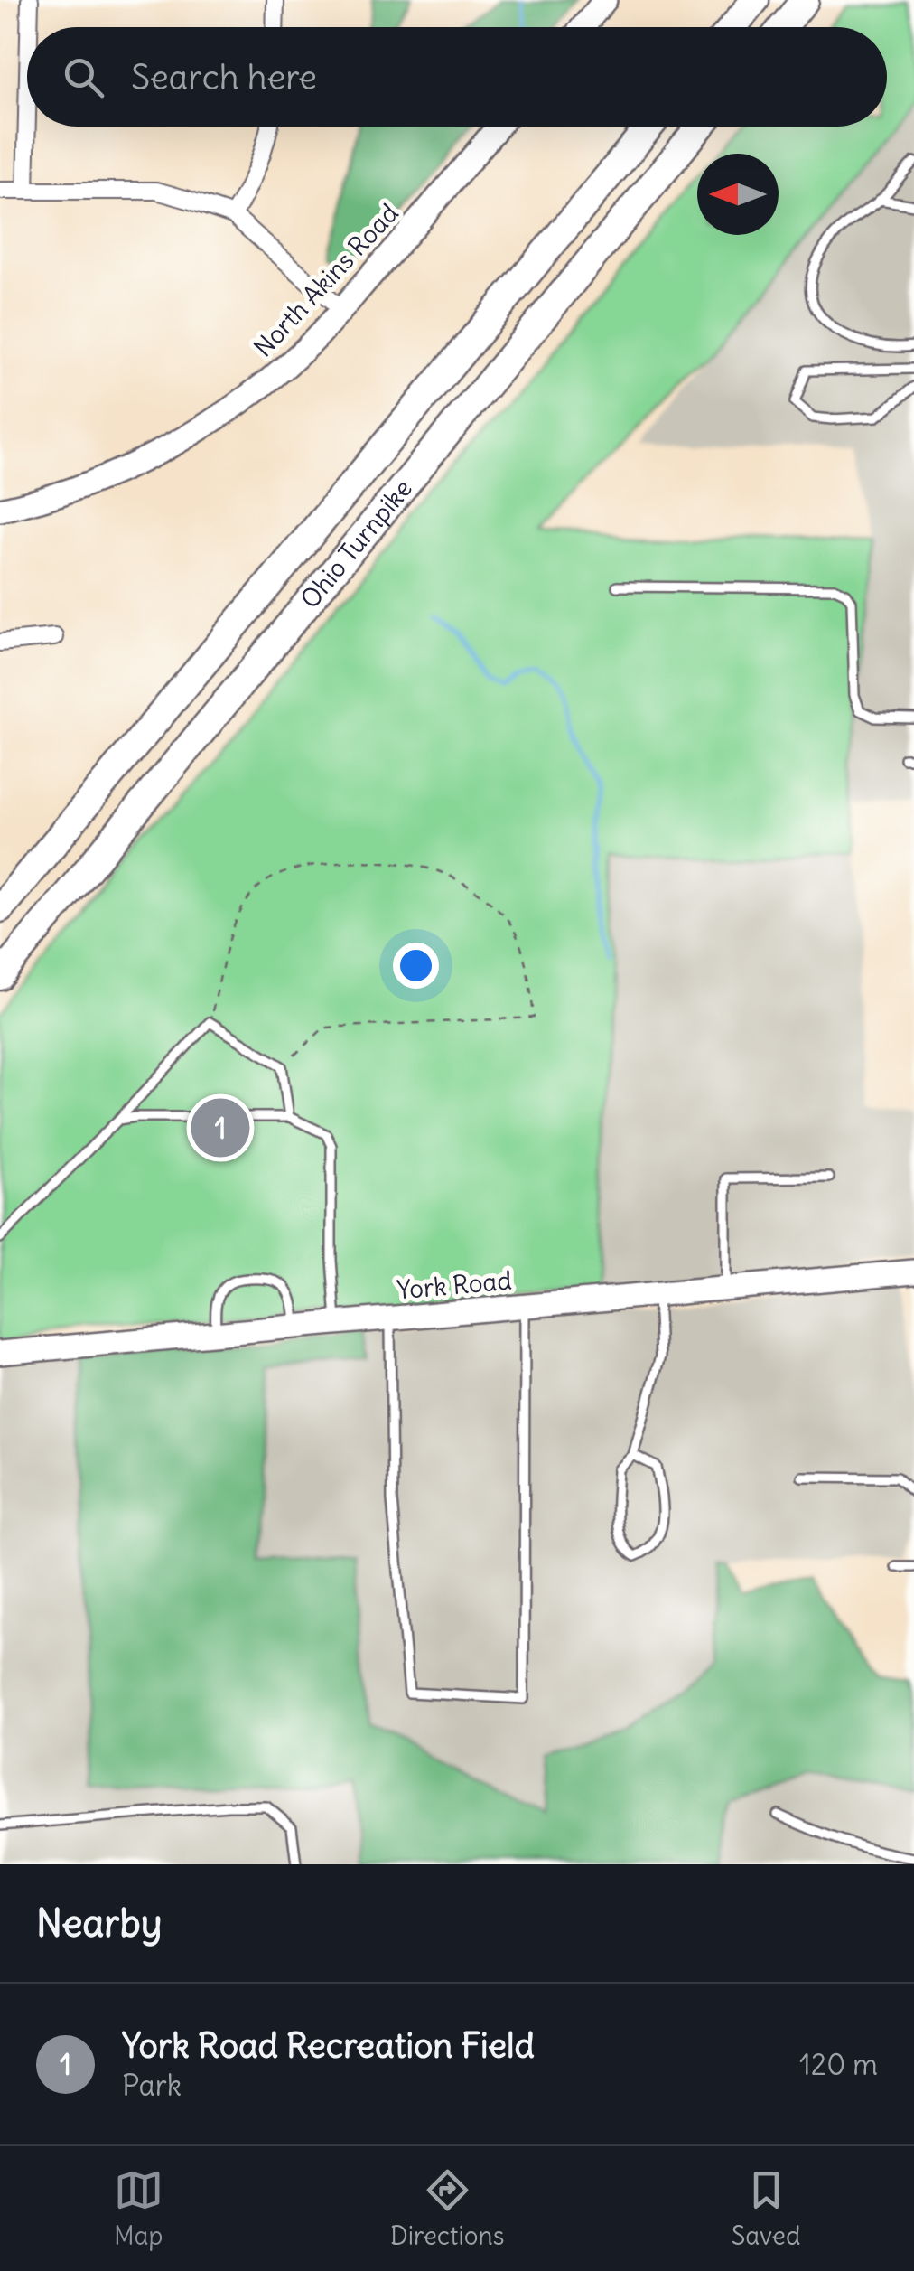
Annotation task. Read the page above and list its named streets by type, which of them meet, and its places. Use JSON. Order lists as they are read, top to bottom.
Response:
{
  "streets": {
    "highway": ["Ohio Turnpike"],
    "street": ["North Akins Road", "York Road"]
  },
  "north": "left",
  "page": {
    "search": "Search here",
    "pins": "1",
    "heading": "Nearby",
    "list": [
      {
        "mark": "1",
        "name": "York Road Recreation Field",
        "note": "Park",
        "value": "120 m"
      }
    ],
    "nav": ["Map", "Directions", "Saved"]
  }
}
